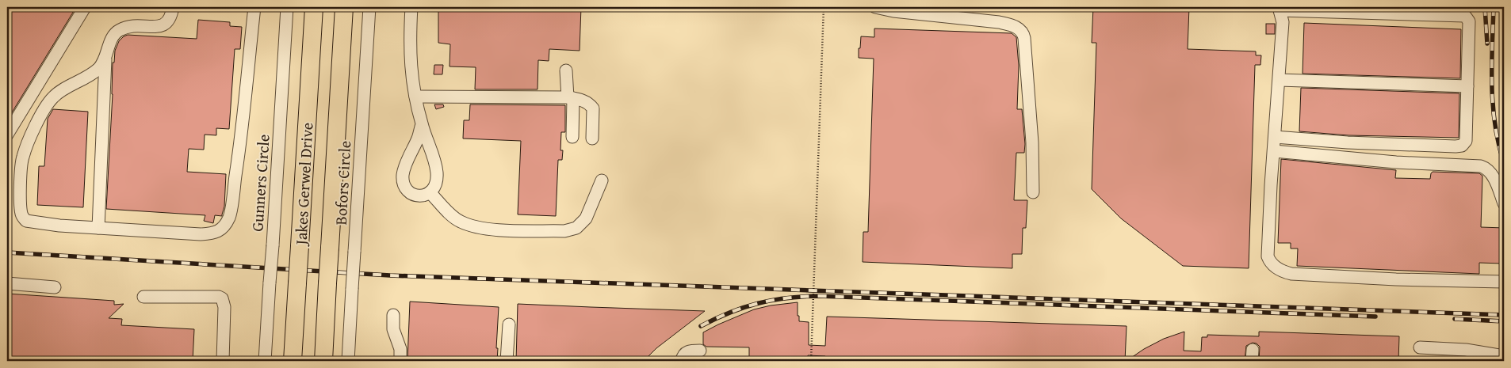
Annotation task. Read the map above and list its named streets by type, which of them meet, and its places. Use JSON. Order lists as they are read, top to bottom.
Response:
{
  "streets": {
    "highway": ["Jakes Gerwel Drive"],
    "street": ["Gunners Circle", "Bofors Circle"]
  }
}
